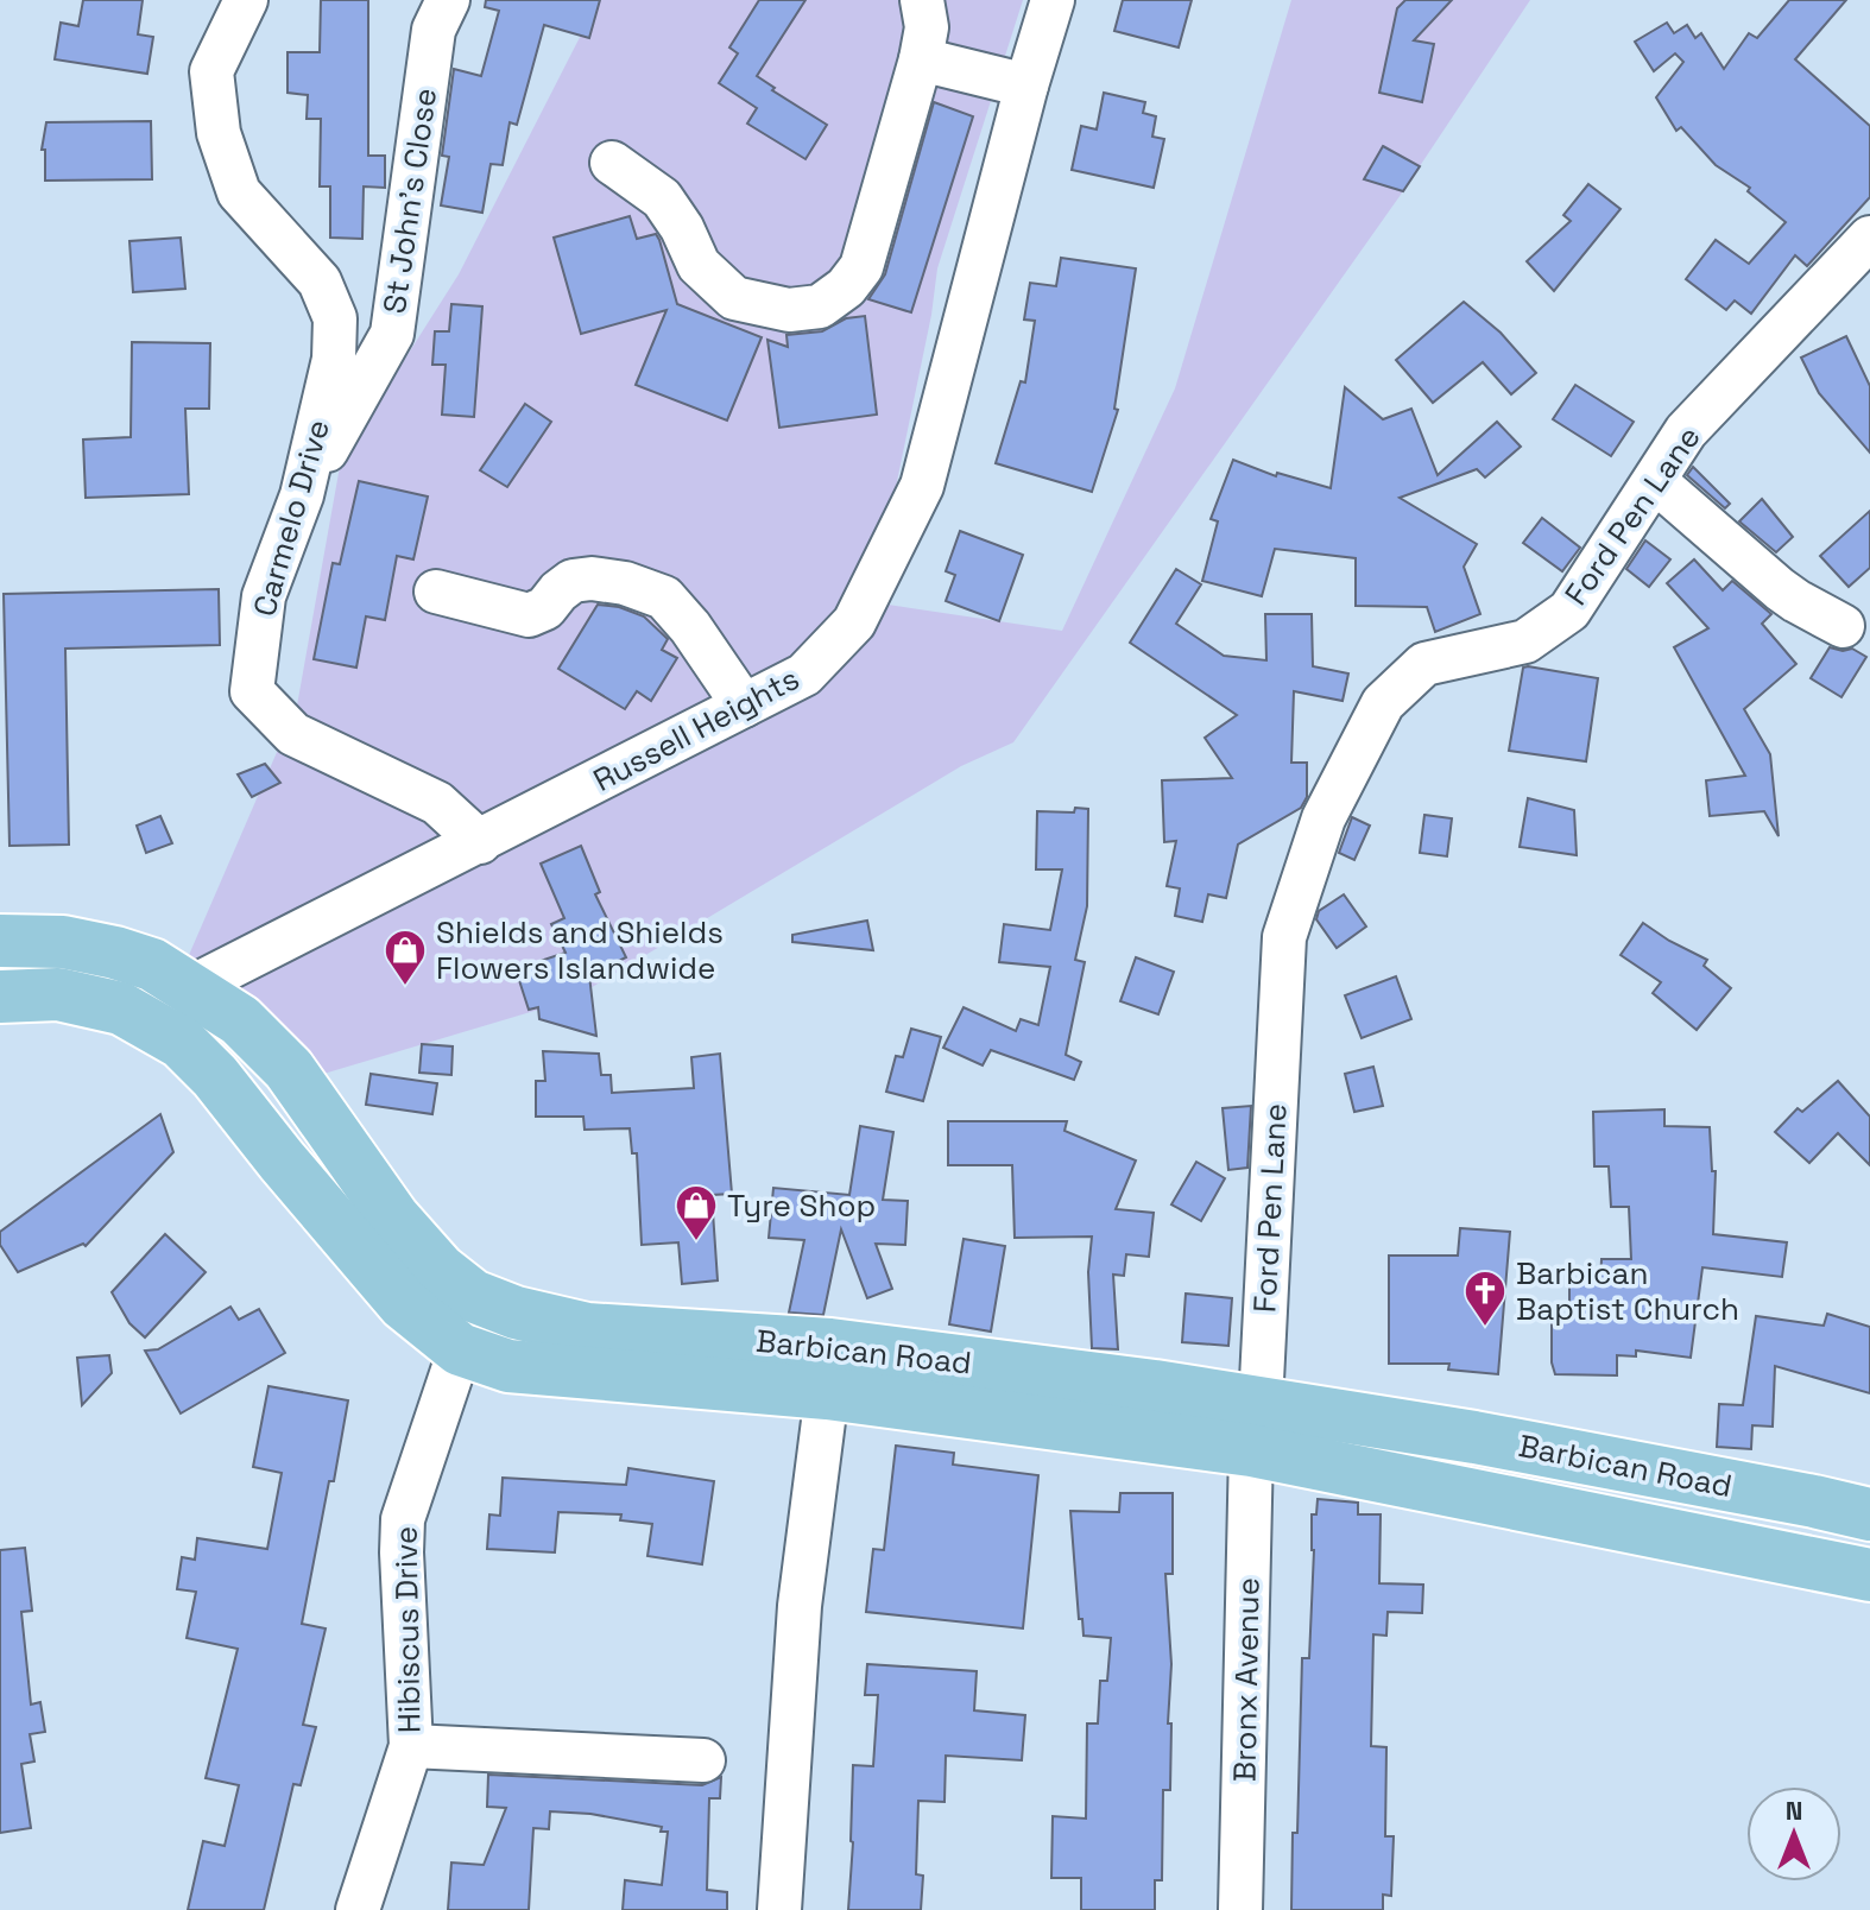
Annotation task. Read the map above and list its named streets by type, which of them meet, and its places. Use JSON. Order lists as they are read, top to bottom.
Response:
{
  "streets": {
    "main road": ["Barbican Road"],
    "street": [
      "St John's Close",
      "Ford Pen Lane",
      "Carmelo Drive",
      "Russell Heights",
      "Hibiscus Drive",
      "Bronx Avenue"
    ]
  },
  "crossings": [
    ["St John's Close", "Carmelo Drive"],
    ["Ford Pen Lane", "Barbican Road"],
    ["Ford Pen Lane", "Bronx Avenue"],
    ["Carmelo Drive", "Russell Heights"],
    ["Russell Heights", "Barbican Road"],
    ["Barbican Road", "Hibiscus Drive"],
    ["Barbican Road", "Bronx Avenue"]
  ],
  "places": {
    "shop": ["Shields and Shields Flowers Islandwide", "Tyre Shop"],
    "church": ["Barbican Baptist Church"]
  },
  "north": "top"
}
